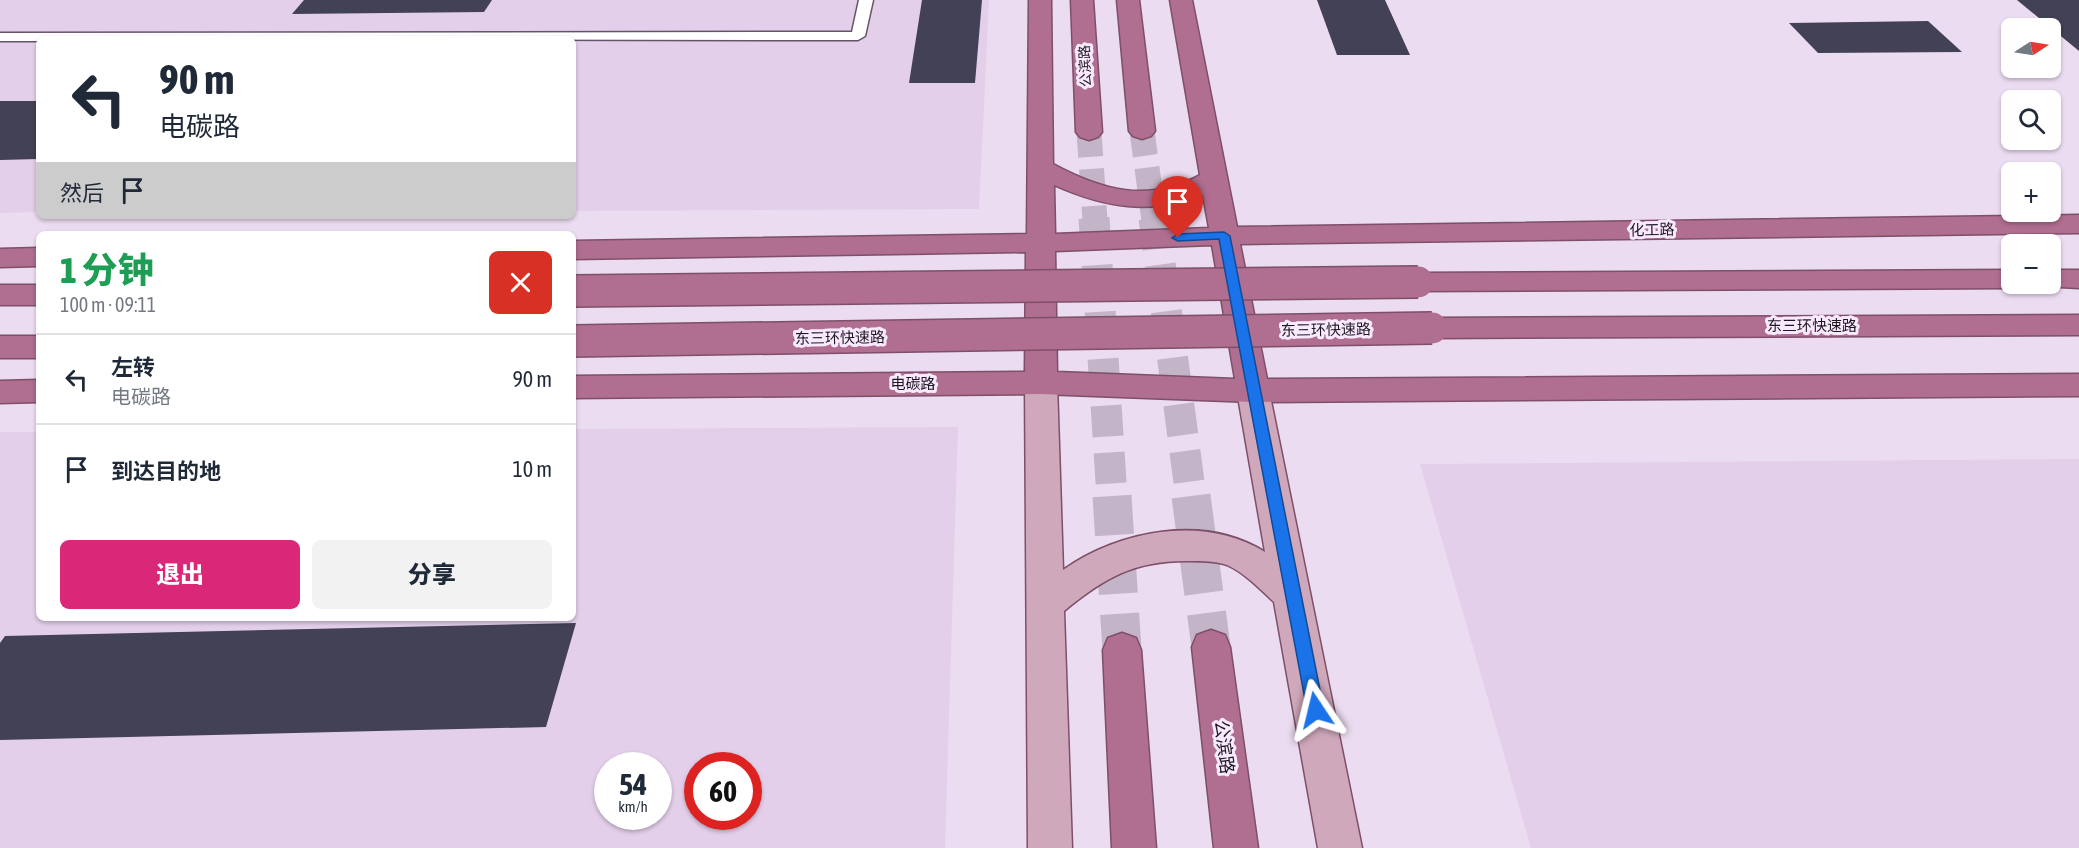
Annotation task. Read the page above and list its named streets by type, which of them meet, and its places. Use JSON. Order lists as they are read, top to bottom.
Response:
{
  "streets": {
    "highway": [
      "公滨路",
      "化工路",
      "东三环快速路",
      "电碳路"
    ]
  },
  "north": "right",
  "page": {
    "map_buttons": ["+", "−"],
    "turn": ["90 m", "电碳路"],
    "then": "然后",
    "heading": ["1 分钟", "100 m · 09:11"],
    "list": [
      {
        "name": "左转",
        "note": "电碳路",
        "value": "90 m"
      },
      {
        "name": "到达目的地",
        "value": "10 m"
      }
    ],
    "buttons": ["退出", "分享"],
    "speed": "54 km/h",
    "limit": "60"
  }
}
